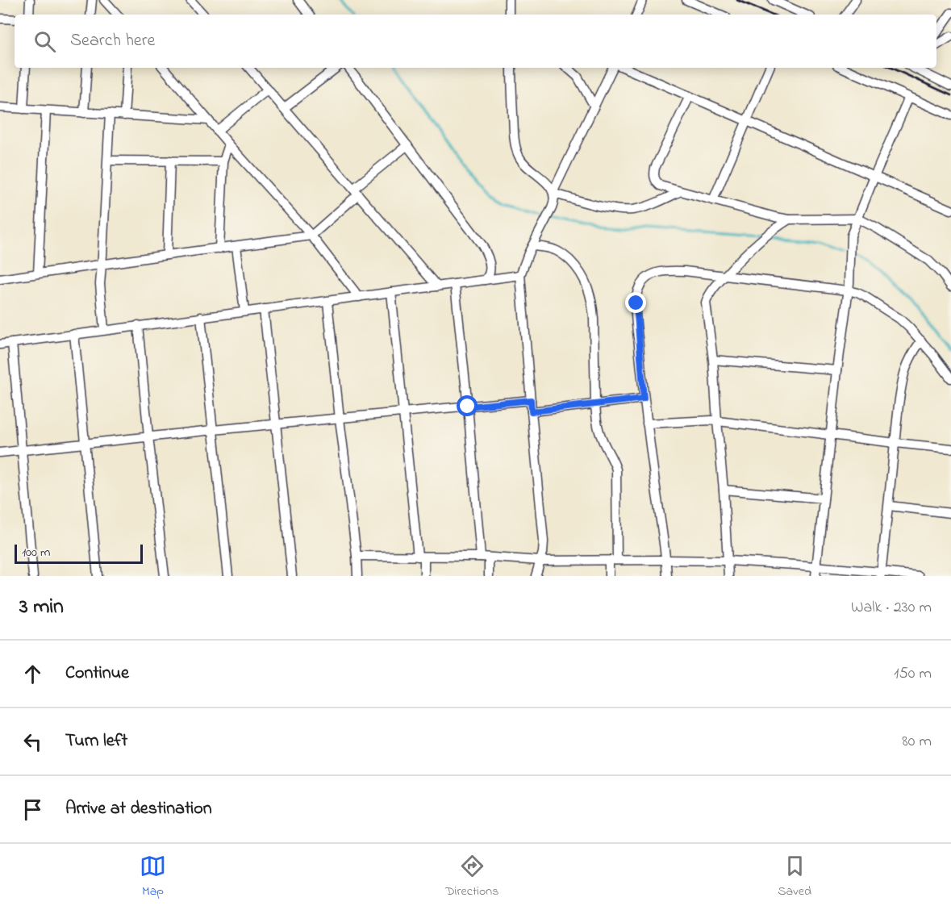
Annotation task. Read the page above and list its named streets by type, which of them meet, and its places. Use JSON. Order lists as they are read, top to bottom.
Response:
{
  "scale_bar": "100 m",
  "page": {
    "search": "Search here",
    "scale": "100 m",
    "heading": ["3 min", "Walk · 230 m"],
    "list": [
      ["Continue", "150 m"],
      ["Turn left", "80 m"],
      "Arrive at destination"
    ],
    "nav": ["Map", "Directions", "Saved"]
  }
}
